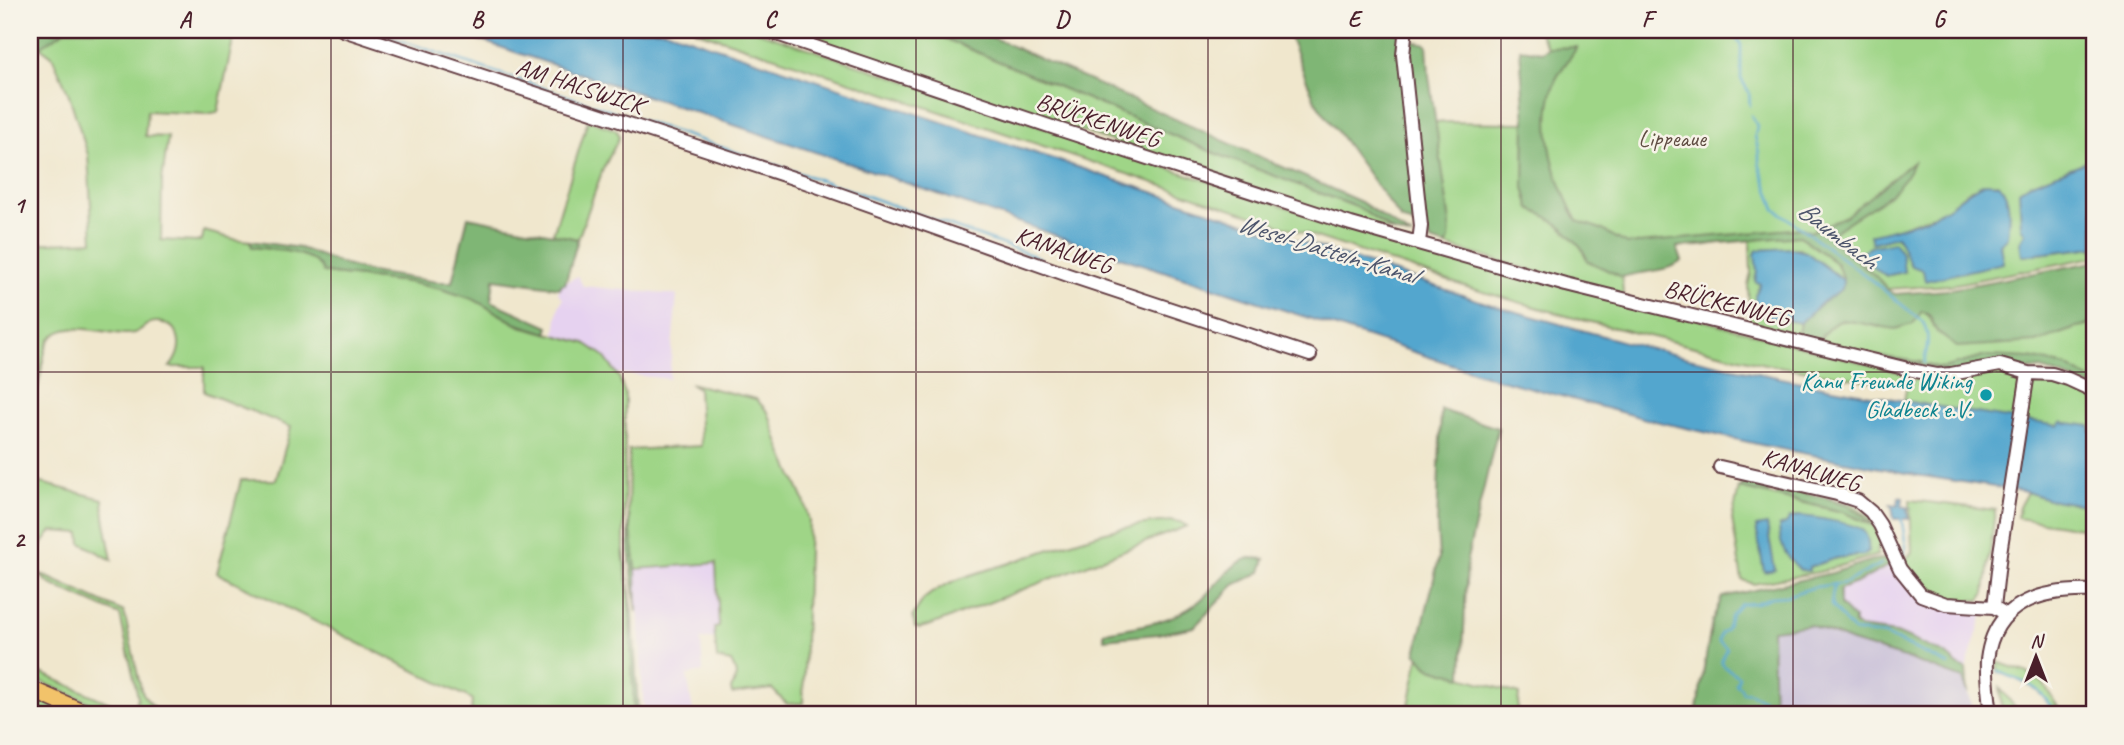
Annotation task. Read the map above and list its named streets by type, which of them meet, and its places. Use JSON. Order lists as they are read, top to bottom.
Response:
{
  "streets": {
    "street": ["AM HALSWICK", "BRÜCKENWEG", "KANALWEG"]
  },
  "crossings": [
    ["AM HALSWICK", "KANALWEG"]
  ],
  "water": ["Baumbach", "Wesel-Datteln-Kanal"],
  "parks": ["Lippeaue"],
  "places": ["Kanu Freunde Wiking Gladbeck e.V."],
  "north": "top",
  "grid": {
    "columns": [
      "A",
      "B",
      "C",
      "D",
      "E",
      "F",
      "G"
    ],
    "rows": ["1", "2"]
  }
}
